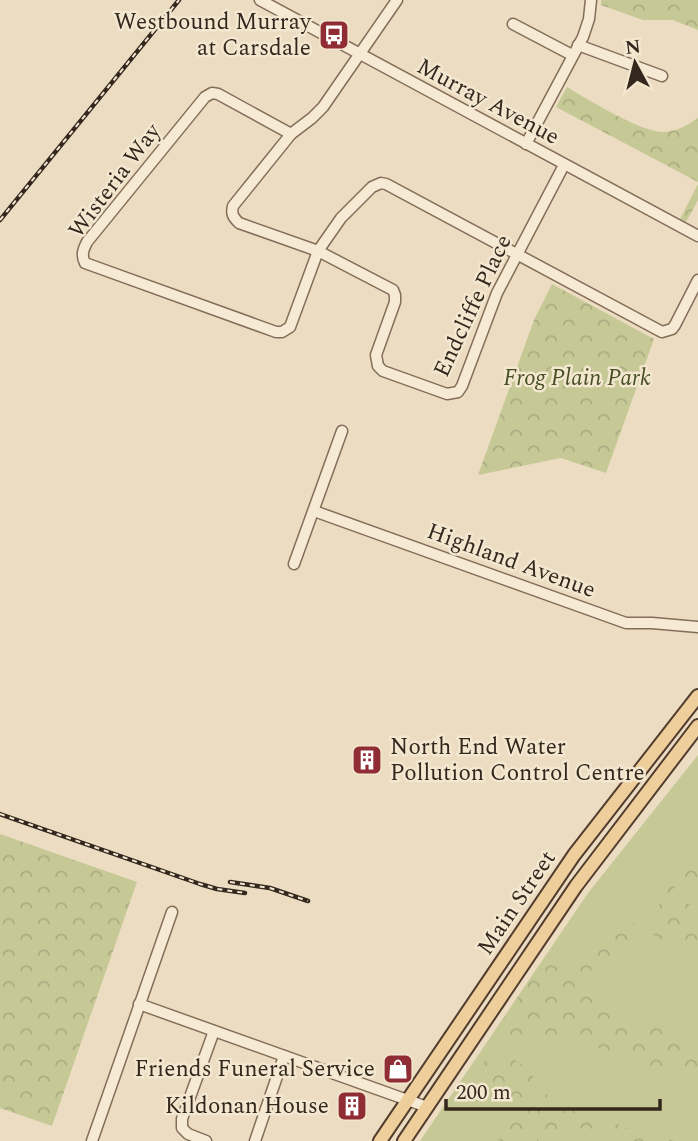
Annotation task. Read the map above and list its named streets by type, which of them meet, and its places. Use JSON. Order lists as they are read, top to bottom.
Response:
{
  "streets": {
    "main road": ["Main Street"],
    "street": [
      "Murray Avenue",
      "Wisteria Way",
      "Endcliffe Place",
      "Highland Avenue"
    ]
  },
  "crossings": [
    ["Murray Avenue", "Endcliffe Place"],
    ["Wisteria Way", "Endcliffe Place"]
  ],
  "parks": ["Frog Plain Park"],
  "places": {
    "bus stop": ["Westbound Murray at Carsdale"],
    "building": ["North End Water Pollution Control Centre", "Kildonan House"],
    "shop": ["Friends Funeral Service"]
  },
  "scale_bar": "200 m",
  "north": "top"
}
